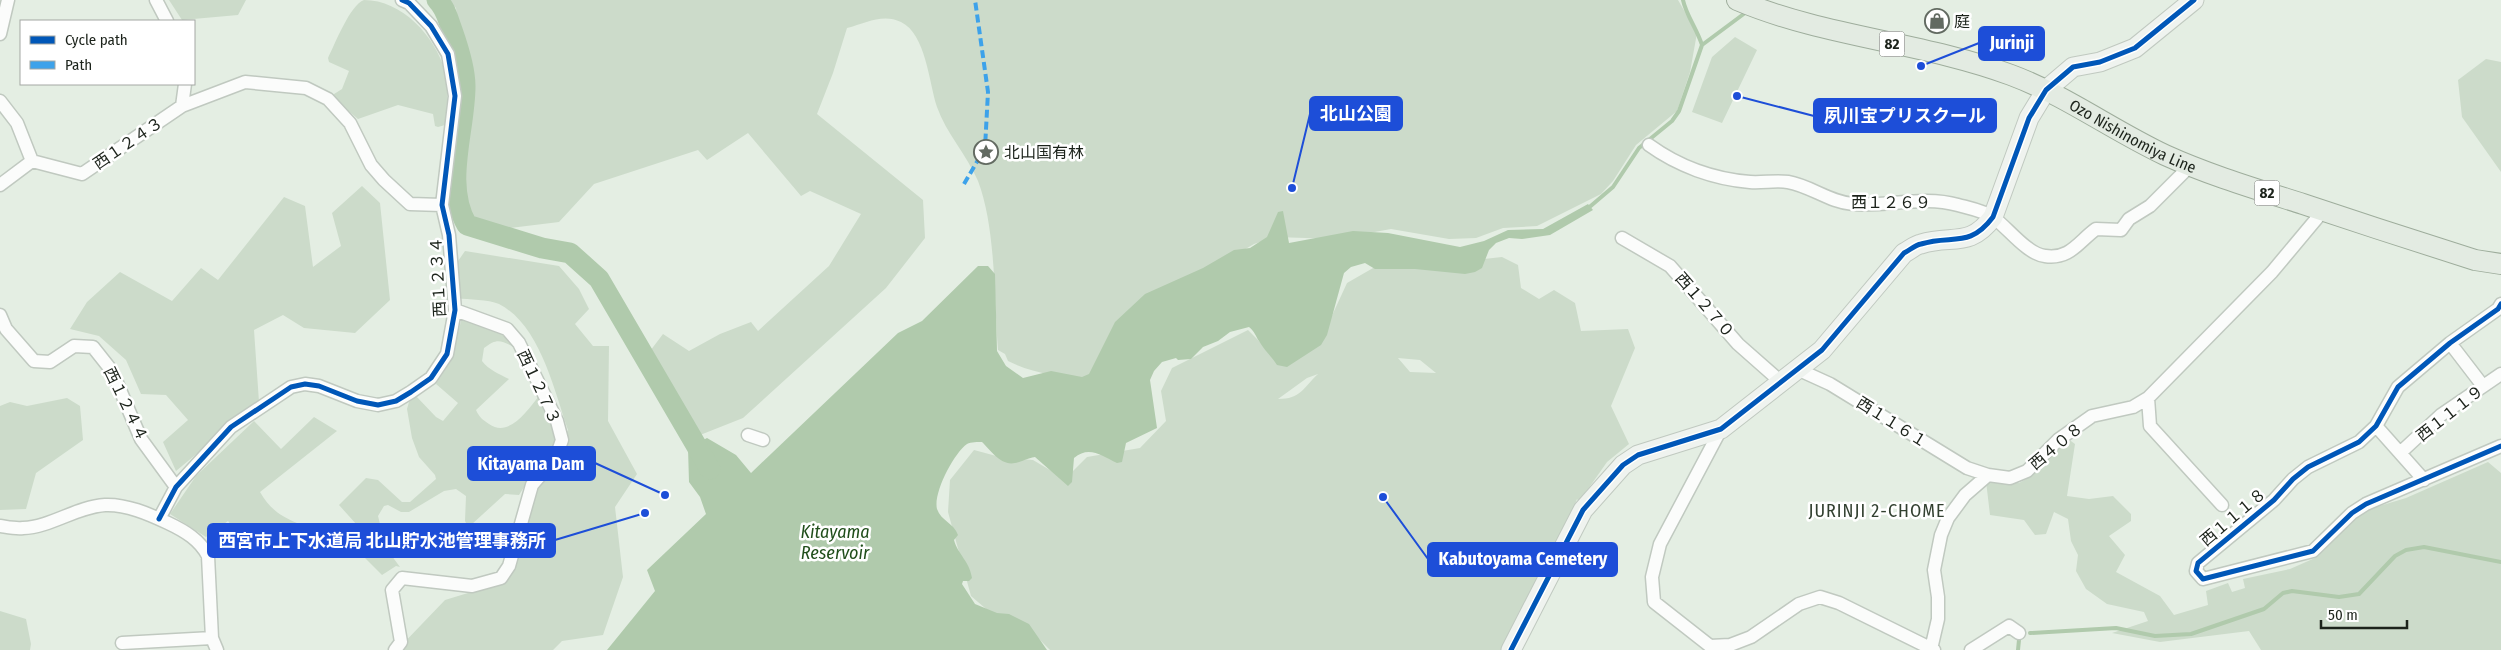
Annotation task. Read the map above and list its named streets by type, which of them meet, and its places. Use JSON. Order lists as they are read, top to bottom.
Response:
{
  "streets": {
    "main road": ["82", "Ozo Nishinomiya Line"],
    "street": [
      "西１２４３",
      "西１２６９",
      "西１２３４",
      "西１２７０",
      "西１２７３",
      "西１２４４",
      "西１１１９",
      "西１１６１",
      "西４０８",
      "西１１１８"
    ]
  },
  "crossings": [
    ["Ozo Nishinomiya Line", "西４０８"],
    ["西１２４３", "西１２３４"],
    ["西１２３４", "西１２７３"],
    ["西１２３４", "西１２４４"],
    ["西１１６１", "西４０８"]
  ],
  "districts": ["JURINJI 2-CHOME"],
  "water": ["Kitayama Reservoir"],
  "places": {
    "shop": ["庭"],
    "other": [
      "Jurinji",
      "夙川宝プリスクール",
      "北山公園",
      "Kitayama Dam",
      "Kabutoyama Cemetery",
      "西宮市上下水道局 北山貯水池管理事務所"
    ],
    "place": ["北山国有林"]
  },
  "legend": ["Cycle path", "Path"],
  "scale_bar": "50 m"
}
